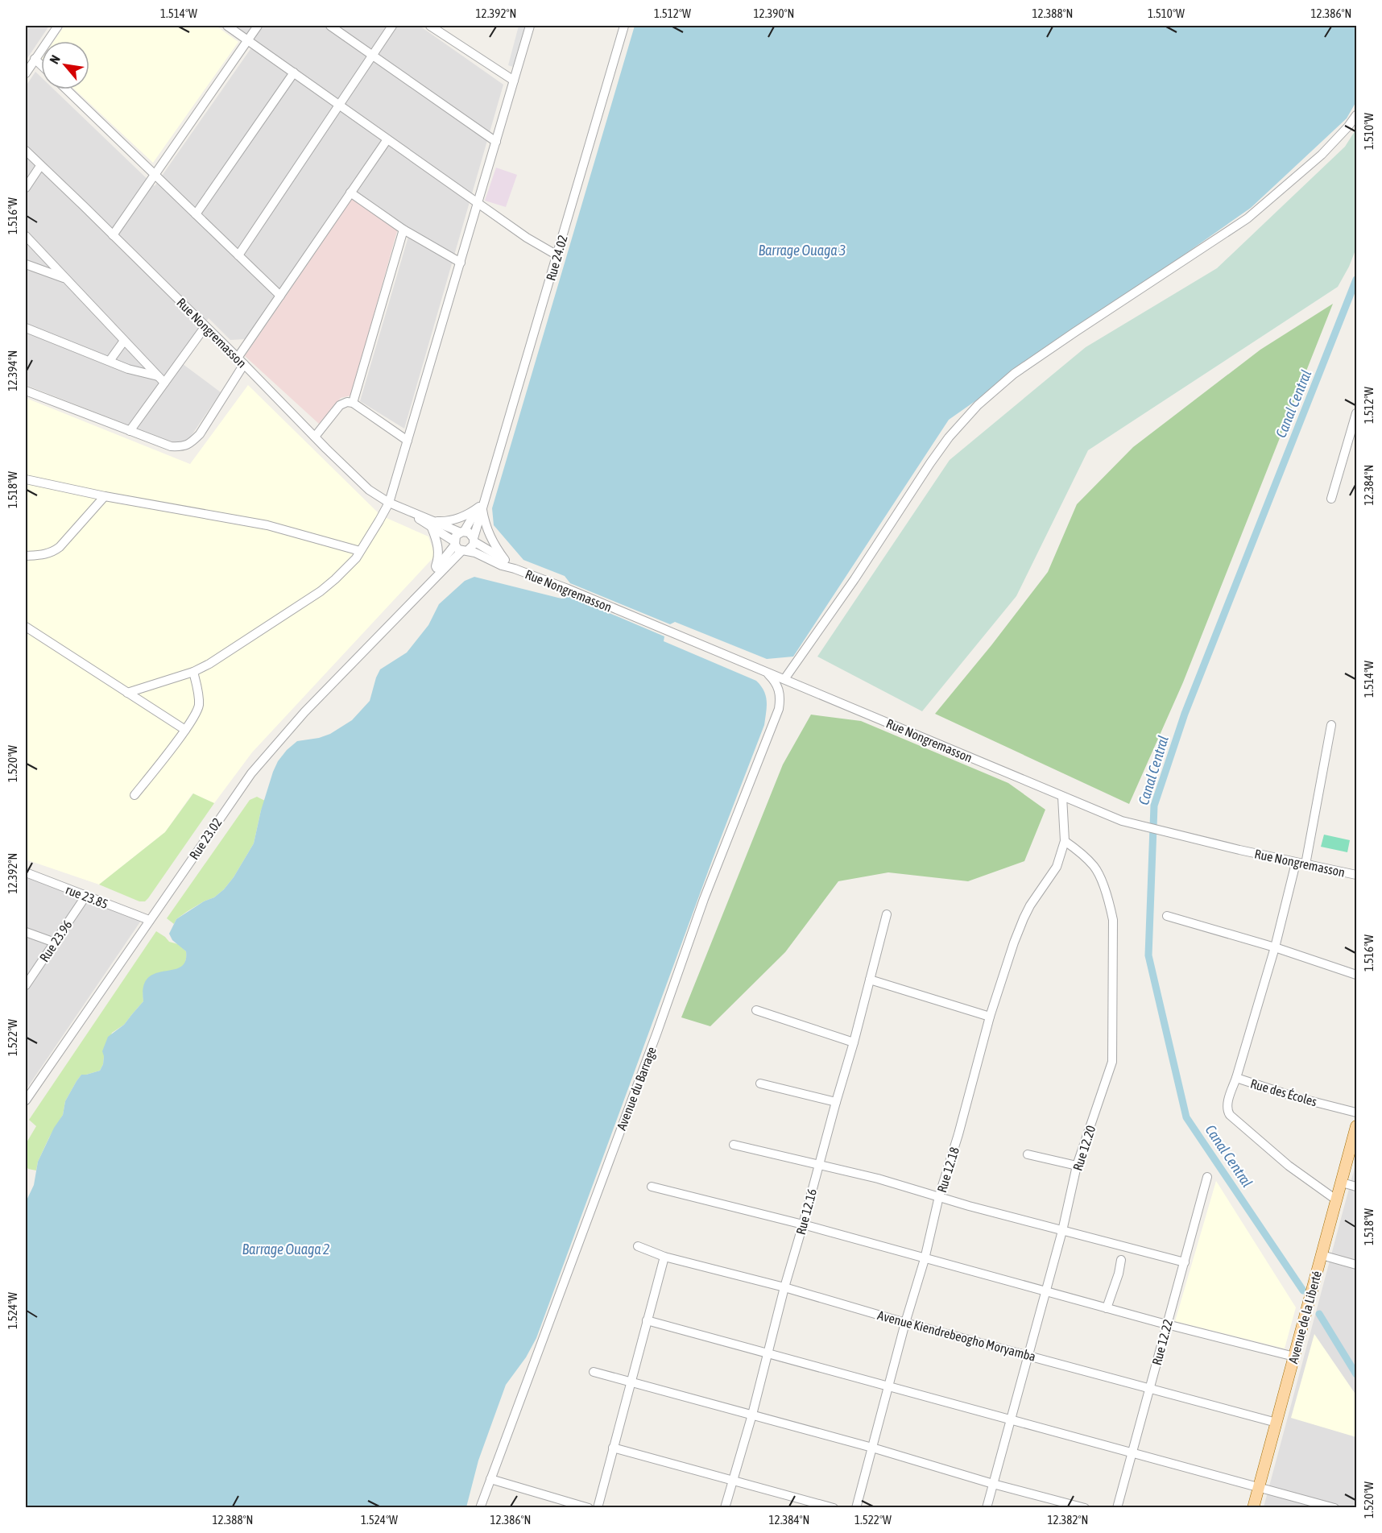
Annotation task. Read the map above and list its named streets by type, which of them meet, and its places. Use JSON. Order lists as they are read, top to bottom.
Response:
{
  "streets": {
    "main road": ["Avenue de la Liberté"],
    "street": [
      "Rue 24.02",
      "Rue Nongremasson",
      "Rue 23.02",
      "rue 23.85",
      "Rue 23.96",
      "Avenue du Barrage",
      "Rue des Écoles",
      "Rue 12.20",
      "Rue 12.18",
      "Rue 12.16",
      "Avenue Kiendrebeogho Moryamba",
      "Rue 12.22"
    ]
  },
  "crossings": [
    ["Rue 24.02", "Rue Nongremasson"],
    ["Rue 24.02", "Rue 23.02"],
    ["Rue Nongremasson", "Rue 23.02"],
    ["Rue Nongremasson", "Avenue du Barrage"],
    ["Rue Nongremasson", "Rue des Écoles"],
    ["Rue 23.02", "rue 23.85"],
    ["rue 23.85", "Rue 23.96"],
    ["Rue 12.20", "Rue 12.18"],
    ["Rue 12.20", "Avenue Kiendrebeogho Moryamba"],
    ["Rue 12.18", "Avenue Kiendrebeogho Moryamba"],
    ["Rue 12.16", "Avenue Kiendrebeogho Moryamba"],
    ["Avenue de la Liberté", "Avenue Kiendrebeogho Moryamba"],
    ["Avenue Kiendrebeogho Moryamba", "Rue 12.22"]
  ],
  "water": ["Barrage Ouaga 3", "Canal Central", "Barrage Ouaga 2"],
  "north": "top left",
  "coordinates": [
    "1.514°W",
    "12.392°N",
    "1.512°W",
    "12.390°N",
    "12.388°N",
    "1.510°W",
    "12.386°N",
    "1.516°W",
    "12.394°N",
    "12.384°N",
    "1.518°W",
    "1.520°W",
    "1.522°W",
    "1.524°W",
    "12.382°N"
  ]
}
